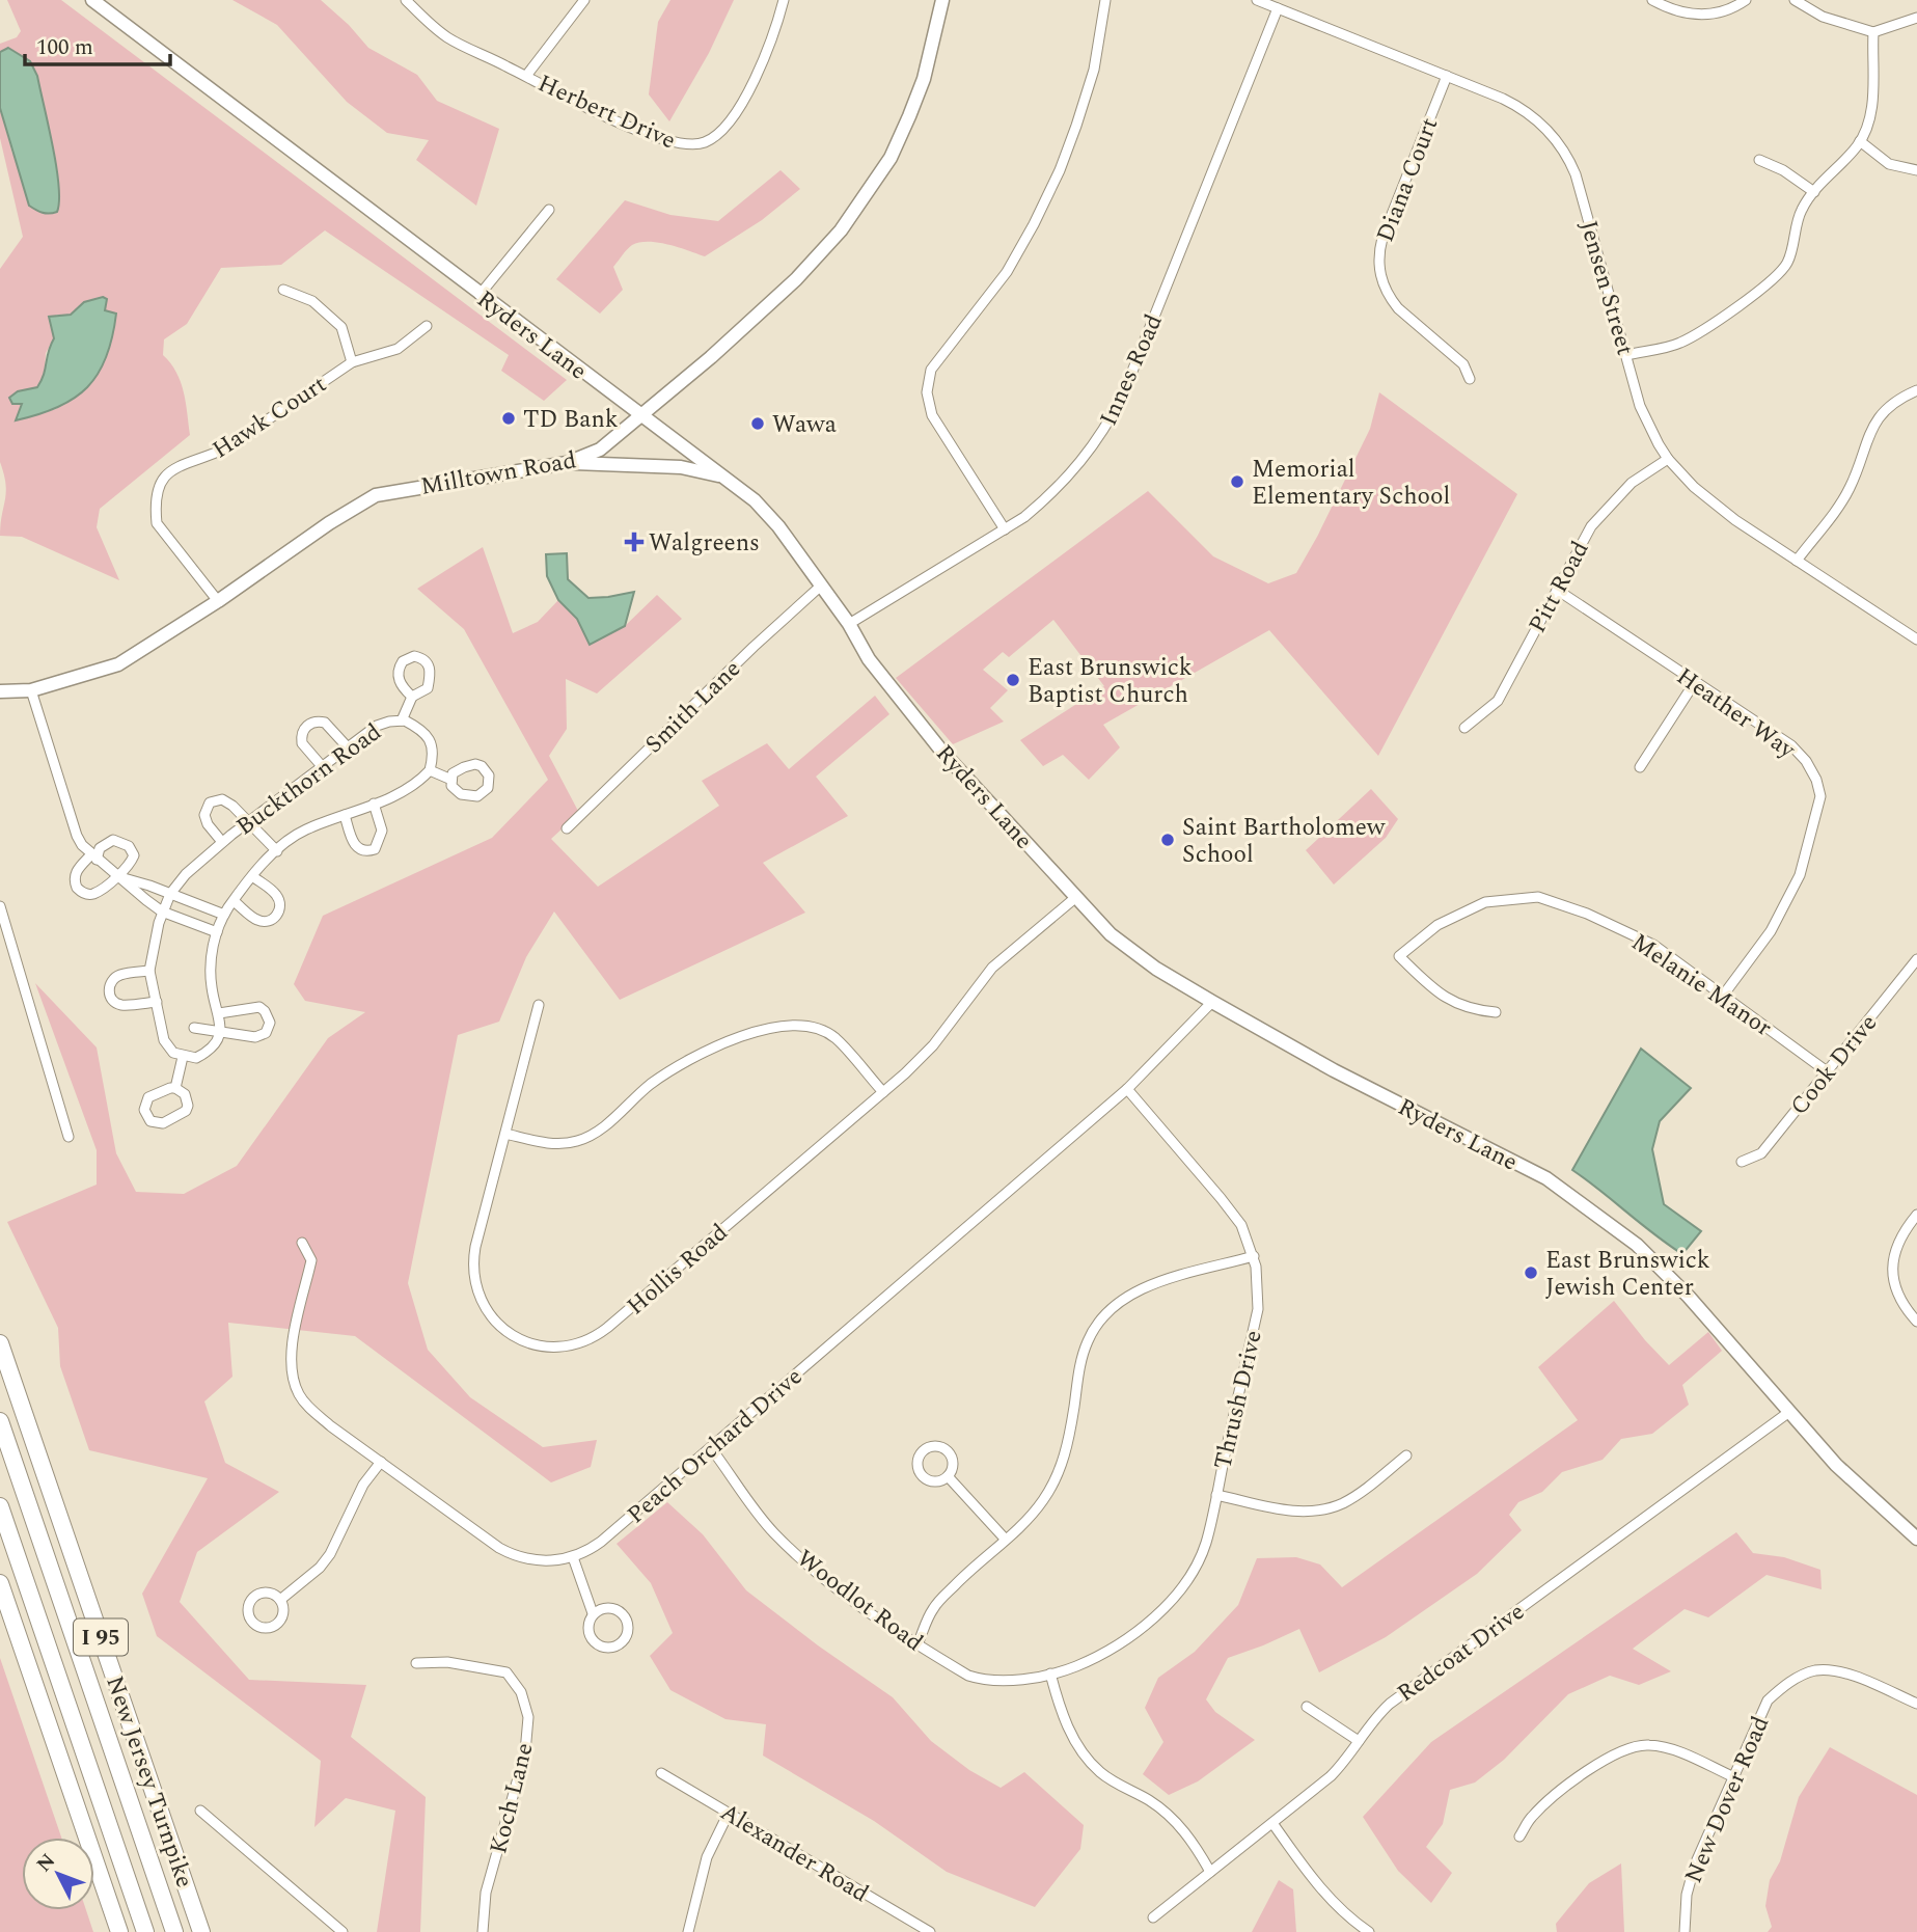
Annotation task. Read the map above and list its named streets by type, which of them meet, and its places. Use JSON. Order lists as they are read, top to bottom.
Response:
{
  "streets": {
    "highway": ["I 95", "New Jersey Turnpike"],
    "main road": ["Ryders Lane", "Milltown Road"],
    "street": [
      "Herbert Drive",
      "Diana Court",
      "Jensen Street",
      "Innes Road",
      "Hawk Court",
      "Pitt Road",
      "Smith Lane",
      "Heather Way",
      "Buckthorn Road",
      "Melanie Manor",
      "Cook Drive",
      "Hollis Road",
      "Thrush Drive",
      "Peach Orchard Drive",
      "Woodlot Road",
      "Redcoat Drive",
      "Koch Lane",
      "New Dover Road",
      "Alexander Road"
    ]
  },
  "crossings": [
    ["Diana Court", "Jensen Street"],
    ["Jensen Street", "Innes Road"],
    ["Jensen Street", "Pitt Road"],
    ["Ryders Lane", "Innes Road"],
    ["Ryders Lane", "Milltown Road"],
    ["Ryders Lane", "Smith Lane"],
    ["Ryders Lane", "Hollis Road"],
    ["Ryders Lane", "Peach Orchard Drive"],
    ["Ryders Lane", "Redcoat Drive"],
    ["Hawk Court", "Milltown Road"],
    ["Pitt Road", "Heather Way"],
    ["Heather Way", "Melanie Manor"],
    ["Melanie Manor", "Cook Drive"],
    ["Thrush Drive", "Peach Orchard Drive"],
    ["Thrush Drive", "Woodlot Road"],
    ["Peach Orchard Drive", "Woodlot Road"]
  ],
  "places": {
    "other": [
      "TD Bank",
      "Wawa",
      "Memorial Elementary School",
      "East Brunswick Baptist Church",
      "Saint Bartholomew School",
      "East Brunswick Jewish Center"
    ],
    "health": ["Walgreens"]
  },
  "scale_bar": "100 m",
  "north": "top left"
}
